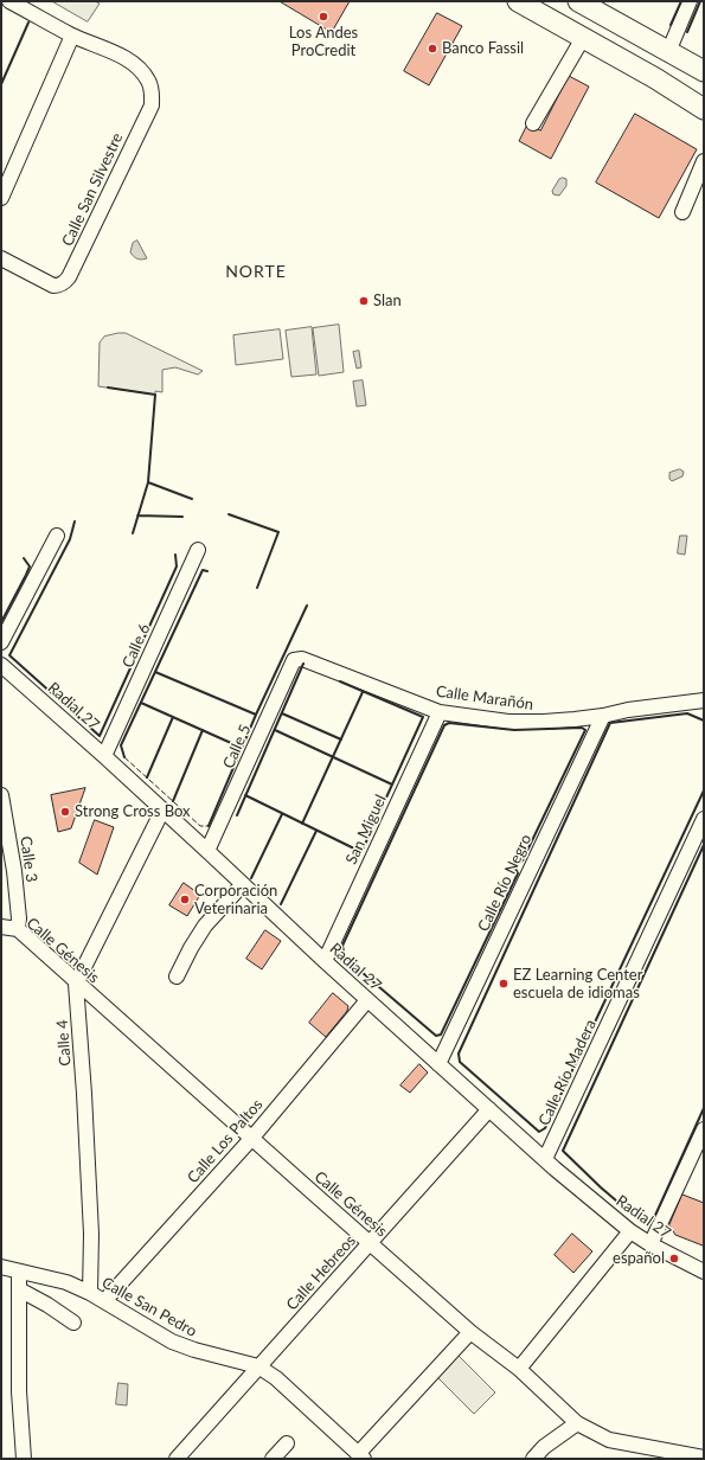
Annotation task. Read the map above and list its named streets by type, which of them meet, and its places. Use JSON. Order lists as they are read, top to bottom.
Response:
{
  "streets": {
    "street": [
      "Calle San Silvestre",
      "Calle 6",
      "Calle Marañón",
      "Radial 27",
      "Calle 5",
      "San Miguel",
      "Calle 3",
      "Calle Río Negro",
      "Calle Génesis",
      "Calle 4",
      "Calle Río Madera",
      "Calle Los Paltos",
      "Calle Hebreos",
      "Calle San Pedro"
    ]
  },
  "crossings": [
    ["Calle 6", "Radial 27"],
    ["Calle Marañón", "Calle 5"],
    ["Calle Marañón", "San Miguel"],
    ["Calle Marañón", "Calle Río Negro"],
    ["Radial 27", "Calle 5"],
    ["Radial 27", "San Miguel"],
    ["Radial 27", "Calle Río Negro"],
    ["Radial 27", "Calle Río Madera"],
    ["Radial 27", "Calle Los Paltos"],
    ["Radial 27", "Calle Hebreos"],
    ["Calle 3", "Calle Génesis"],
    ["Calle Génesis", "Calle 4"],
    ["Calle Génesis", "Calle Los Paltos"],
    ["Calle Génesis", "Calle Hebreos"],
    ["Calle 4", "Calle San Pedro"],
    ["Calle Los Paltos", "Calle San Pedro"],
    ["Calle Hebreos", "Calle San Pedro"]
  ],
  "districts": ["NORTE"],
  "places": [
    "Los Andes ProCredit",
    "Banco Fassil",
    "Slan",
    "Strong Cross Box",
    "Corporación Veterinaria",
    "EZ Learning Center escuela de idiomas",
    "español"
  ]
}
